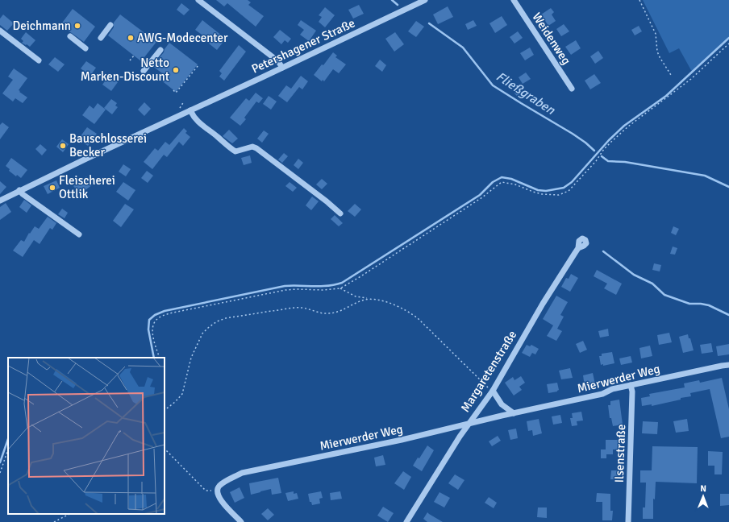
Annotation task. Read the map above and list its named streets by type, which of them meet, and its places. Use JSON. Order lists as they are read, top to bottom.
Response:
{
  "streets": {
    "street": [
      "Weidenweg",
      "Petershagener Straße",
      "Margaretenstraße",
      "Mierwerder Weg",
      "Ilsenstraße"
    ]
  },
  "crossings": [
    ["Margaretenstraße", "Mierwerder Weg"],
    ["Mierwerder Weg", "Ilsenstraße"]
  ],
  "water": ["Fließgraben"],
  "places": [
    "Deichmann",
    "AWG-Modecenter",
    "Netto Marken-Discount",
    "Bauschlosserei Becker",
    "Fleischerei Ottlik"
  ],
  "north": "top"
}
